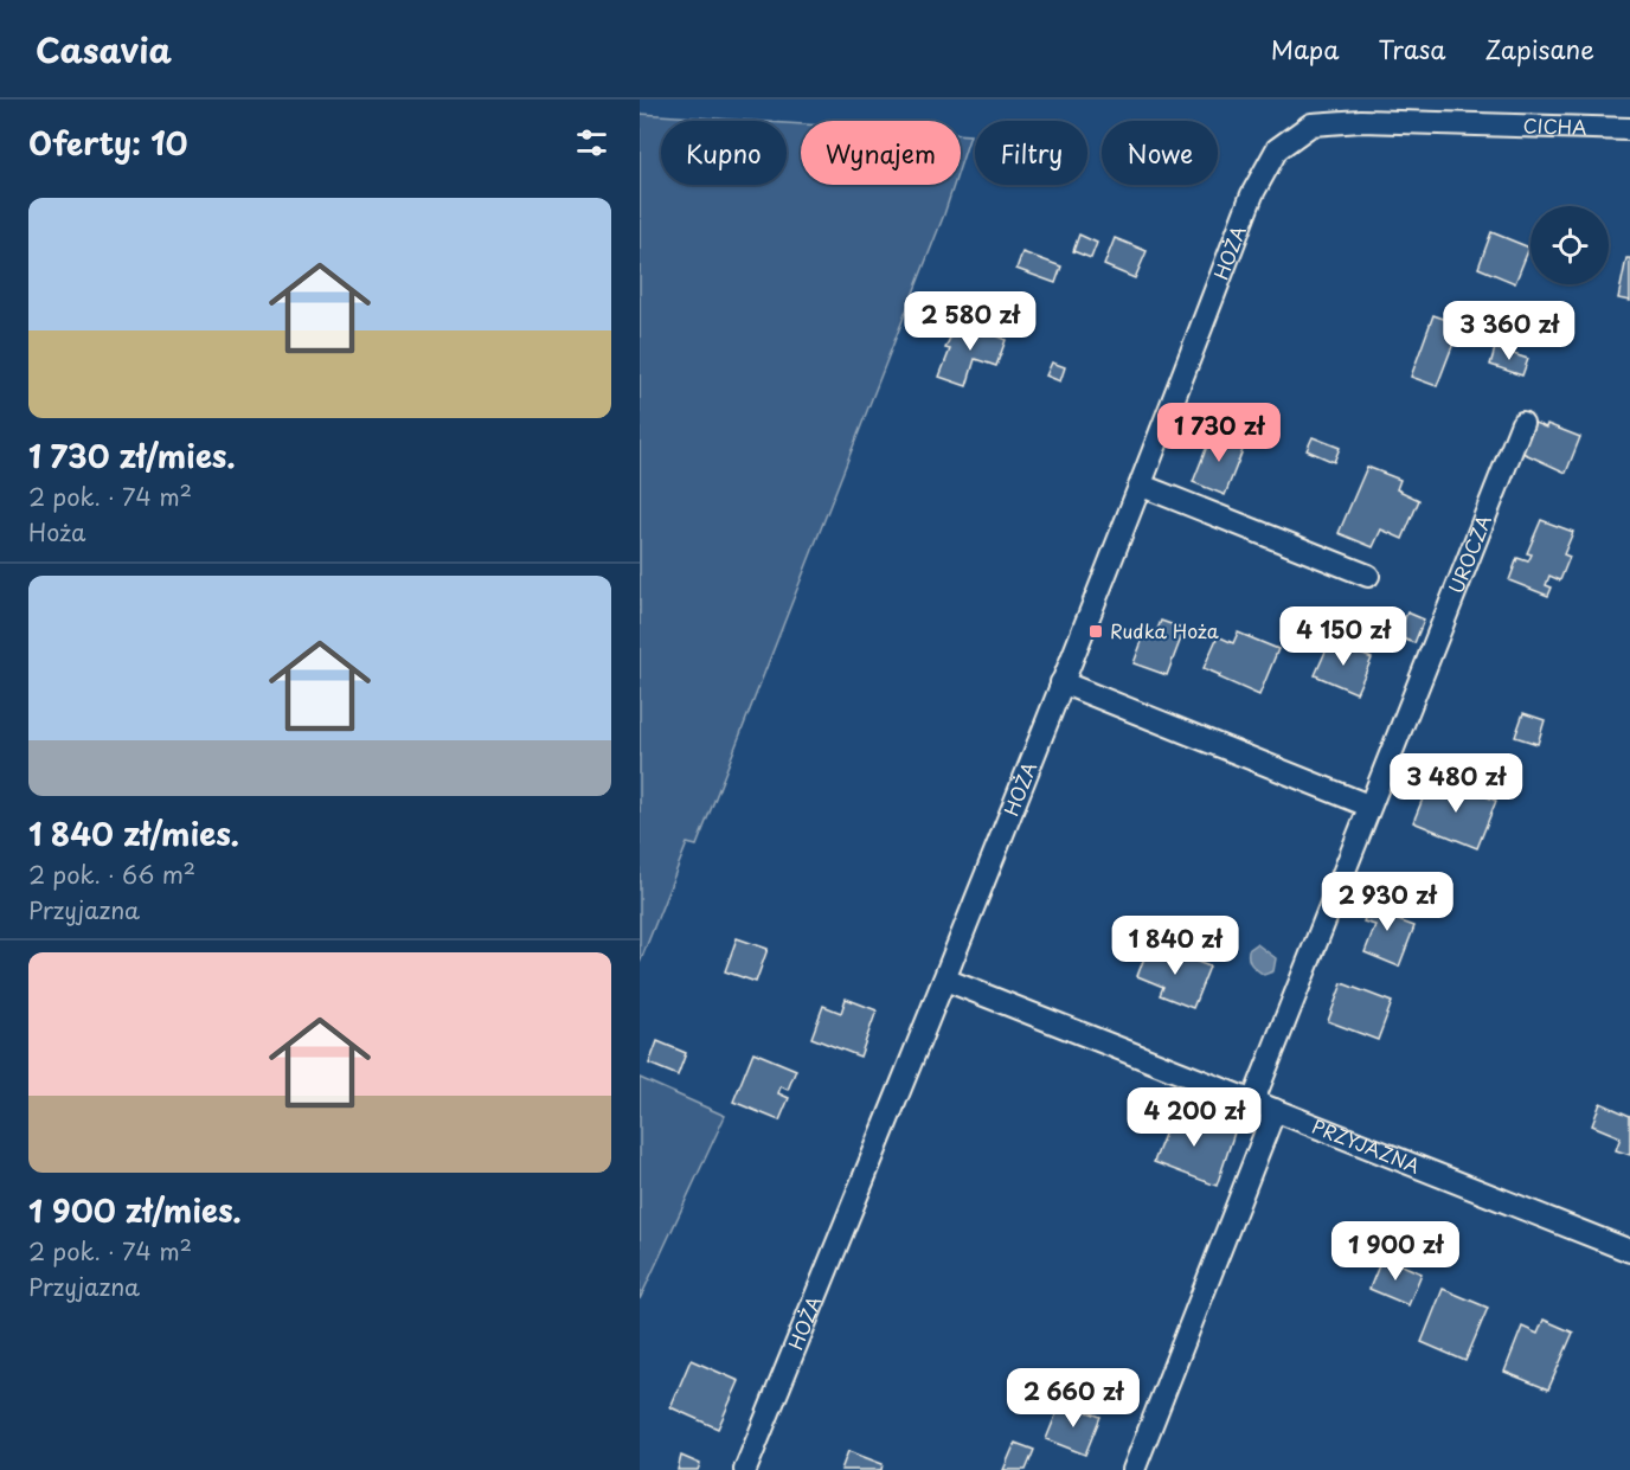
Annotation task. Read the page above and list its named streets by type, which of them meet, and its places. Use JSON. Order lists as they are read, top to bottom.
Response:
{
  "streets": {
    "street": [
      "CICHA",
      "HOŻA",
      "UROCZA",
      "PRZYJAZNA"
    ]
  },
  "crossings": [
    ["CICHA", "HOŻA"],
    ["HOŻA", "PRZYJAZNA"],
    ["UROCZA", "PRZYJAZNA"]
  ],
  "places": {
    "transit": ["Rudka Hoża"]
  },
  "page": {
    "header": "Casavia",
    "nav": ["Mapa", "Trasa", "Zapisane"],
    "heading": "Oferty: 10",
    "chip": [
      "Kupno",
      "Wynajem",
      "Filtry",
      "Nowe"
    ],
    "list": [
      {
        "name": "1 730 zł/mies.",
        "note": "2 pok. · 74 m² · Hoża"
      },
      {
        "name": "1 840 zł/mies.",
        "note": "2 pok. · 66 m² · Przyjazna"
      },
      {
        "name": "1 900 zł/mies.",
        "note": "2 pok. · 74 m² · Przyjazna"
      }
    ],
    "price": [
      "2 580 zł",
      "3 360 zł",
      "1 730 zł",
      "4 150 zł",
      "3 480 zł",
      "2 930 zł",
      "1 840 zł",
      "4 200 zł",
      "1 900 zł",
      "2 660 zł"
    ]
  }
}
